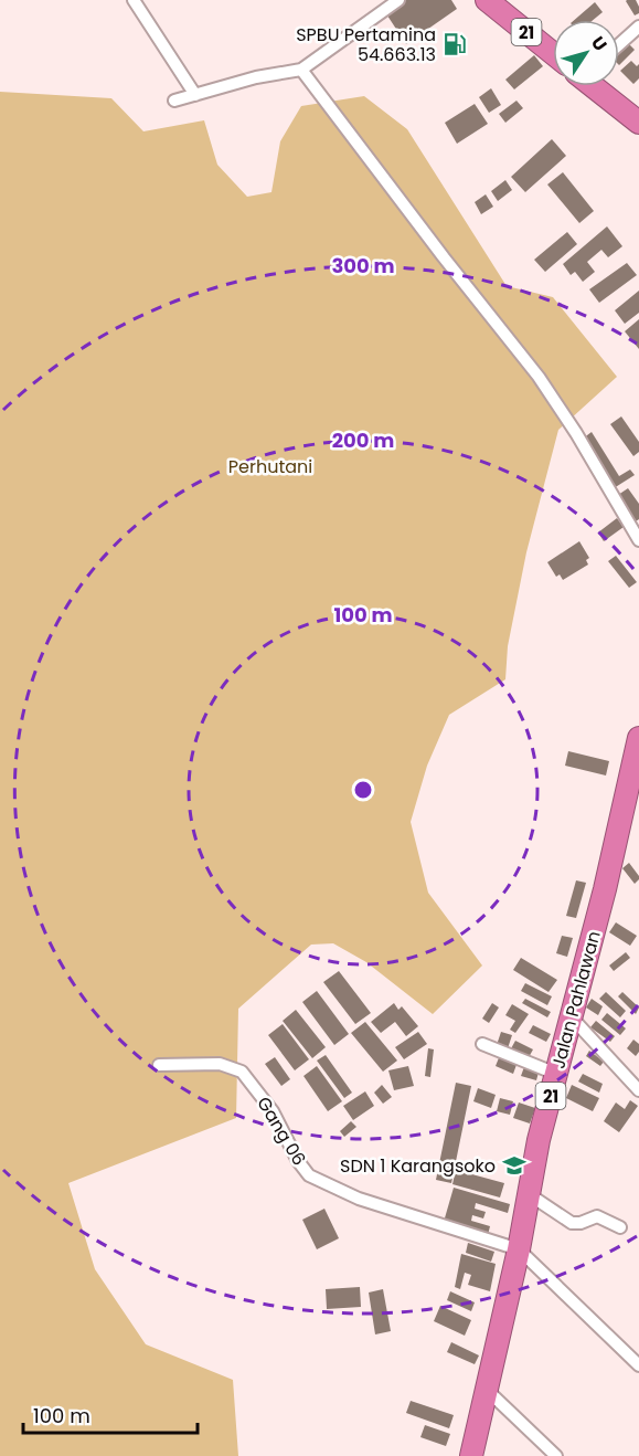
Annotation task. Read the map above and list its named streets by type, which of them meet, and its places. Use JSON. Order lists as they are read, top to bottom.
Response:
{
  "streets": {
    "highway": ["21", "Jalan Pahlawan"],
    "street": ["Gang 06"]
  },
  "crossings": [
    ["Jalan Pahlawan", "Gang 06"]
  ],
  "parks": ["Perhutani"],
  "places": {
    "fuel station": ["SPBU Pertamina 54.663.13"],
    "school or university": ["SDN 1 Karangsoko"]
  },
  "scale_bar": "100 m",
  "north": "top right",
  "rings": ["300 m", "200 m", "100 m"]
}
